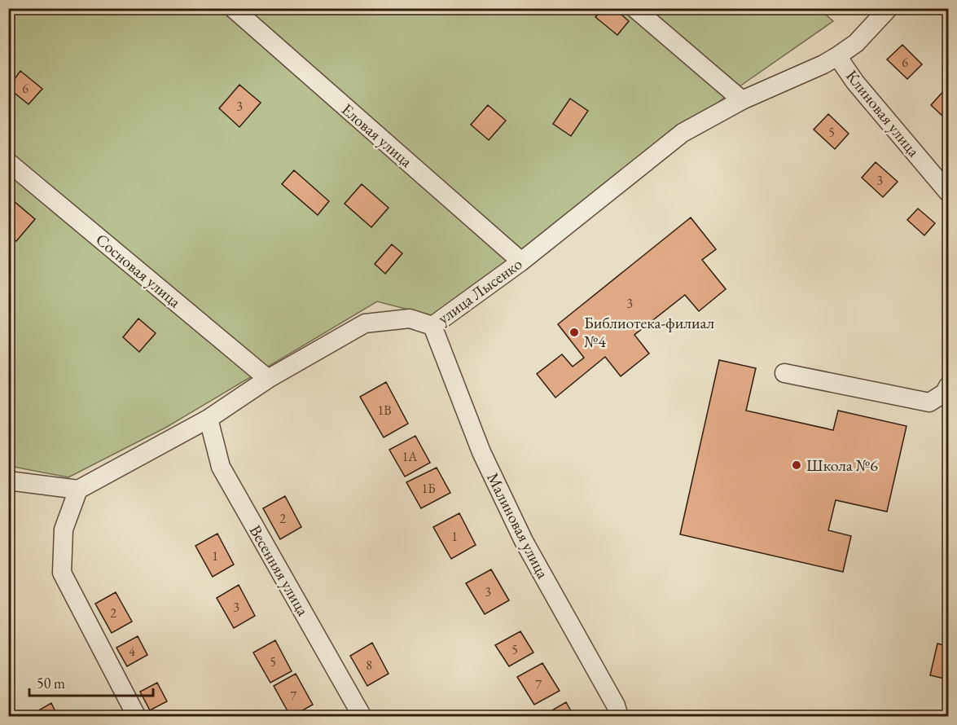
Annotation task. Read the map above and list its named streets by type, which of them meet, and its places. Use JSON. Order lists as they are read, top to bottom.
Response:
{
  "streets": {
    "street": [
      "Клиновая улица",
      "Еловая улица",
      "Сосновая улица",
      "улица Лысенко",
      "Малиновая улица",
      "Весенняя улица"
    ]
  },
  "crossings": [
    ["Клиновая улица", "улица Лысенко"],
    ["Еловая улица", "улица Лысенко"],
    ["Сосновая улица", "улица Лысенко"],
    ["улица Лысенко", "Малиновая улица"],
    ["улица Лысенко", "Весенняя улица"]
  ],
  "places": ["Библиотека-филиал №4", "Школа №6"],
  "house_numbers": [
    "6",
    "6",
    "3",
    "5",
    "3",
    "3",
    "1В",
    "1А",
    "1Б",
    "2",
    "1",
    "1",
    "3",
    "3",
    "2",
    "5",
    "4",
    "5",
    "8",
    "7",
    "7"
  ],
  "scale_bar": "50 m"
}
